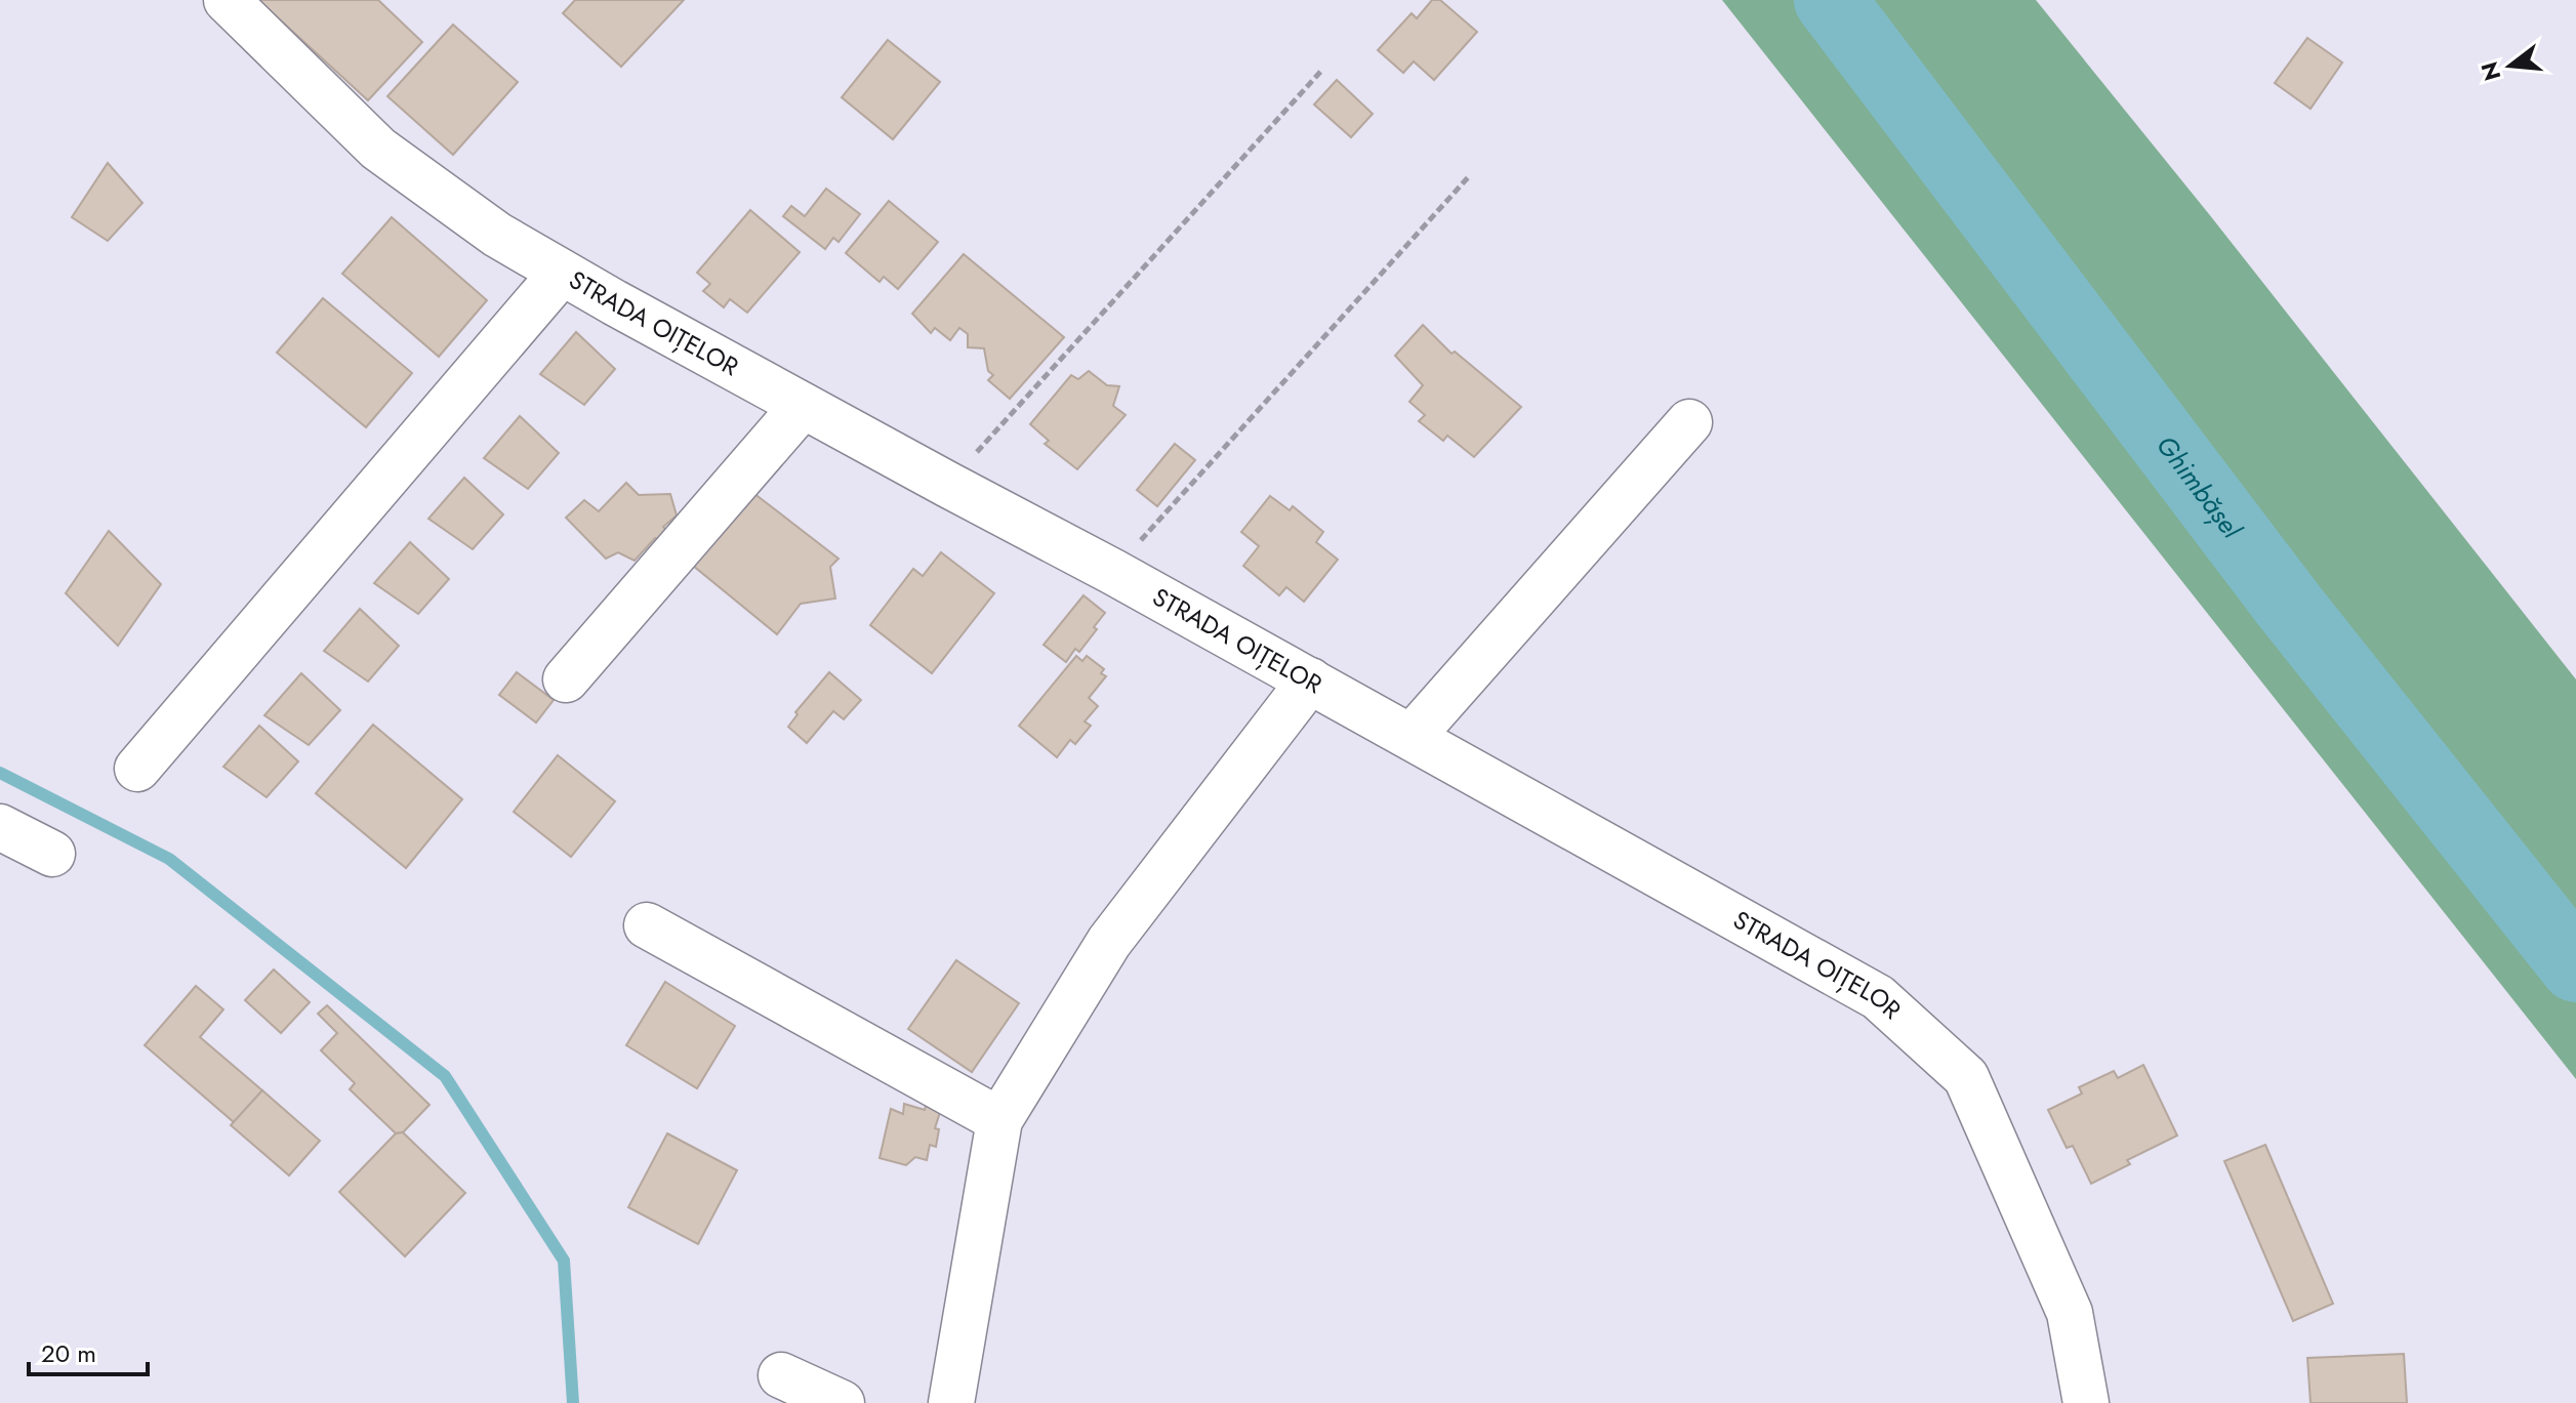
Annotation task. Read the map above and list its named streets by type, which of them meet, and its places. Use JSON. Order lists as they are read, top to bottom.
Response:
{
  "streets": {
    "street": ["STRADA OIȚELOR"]
  },
  "water": ["Ghimbășel"],
  "scale_bar": "20 m",
  "north": "left"
}
